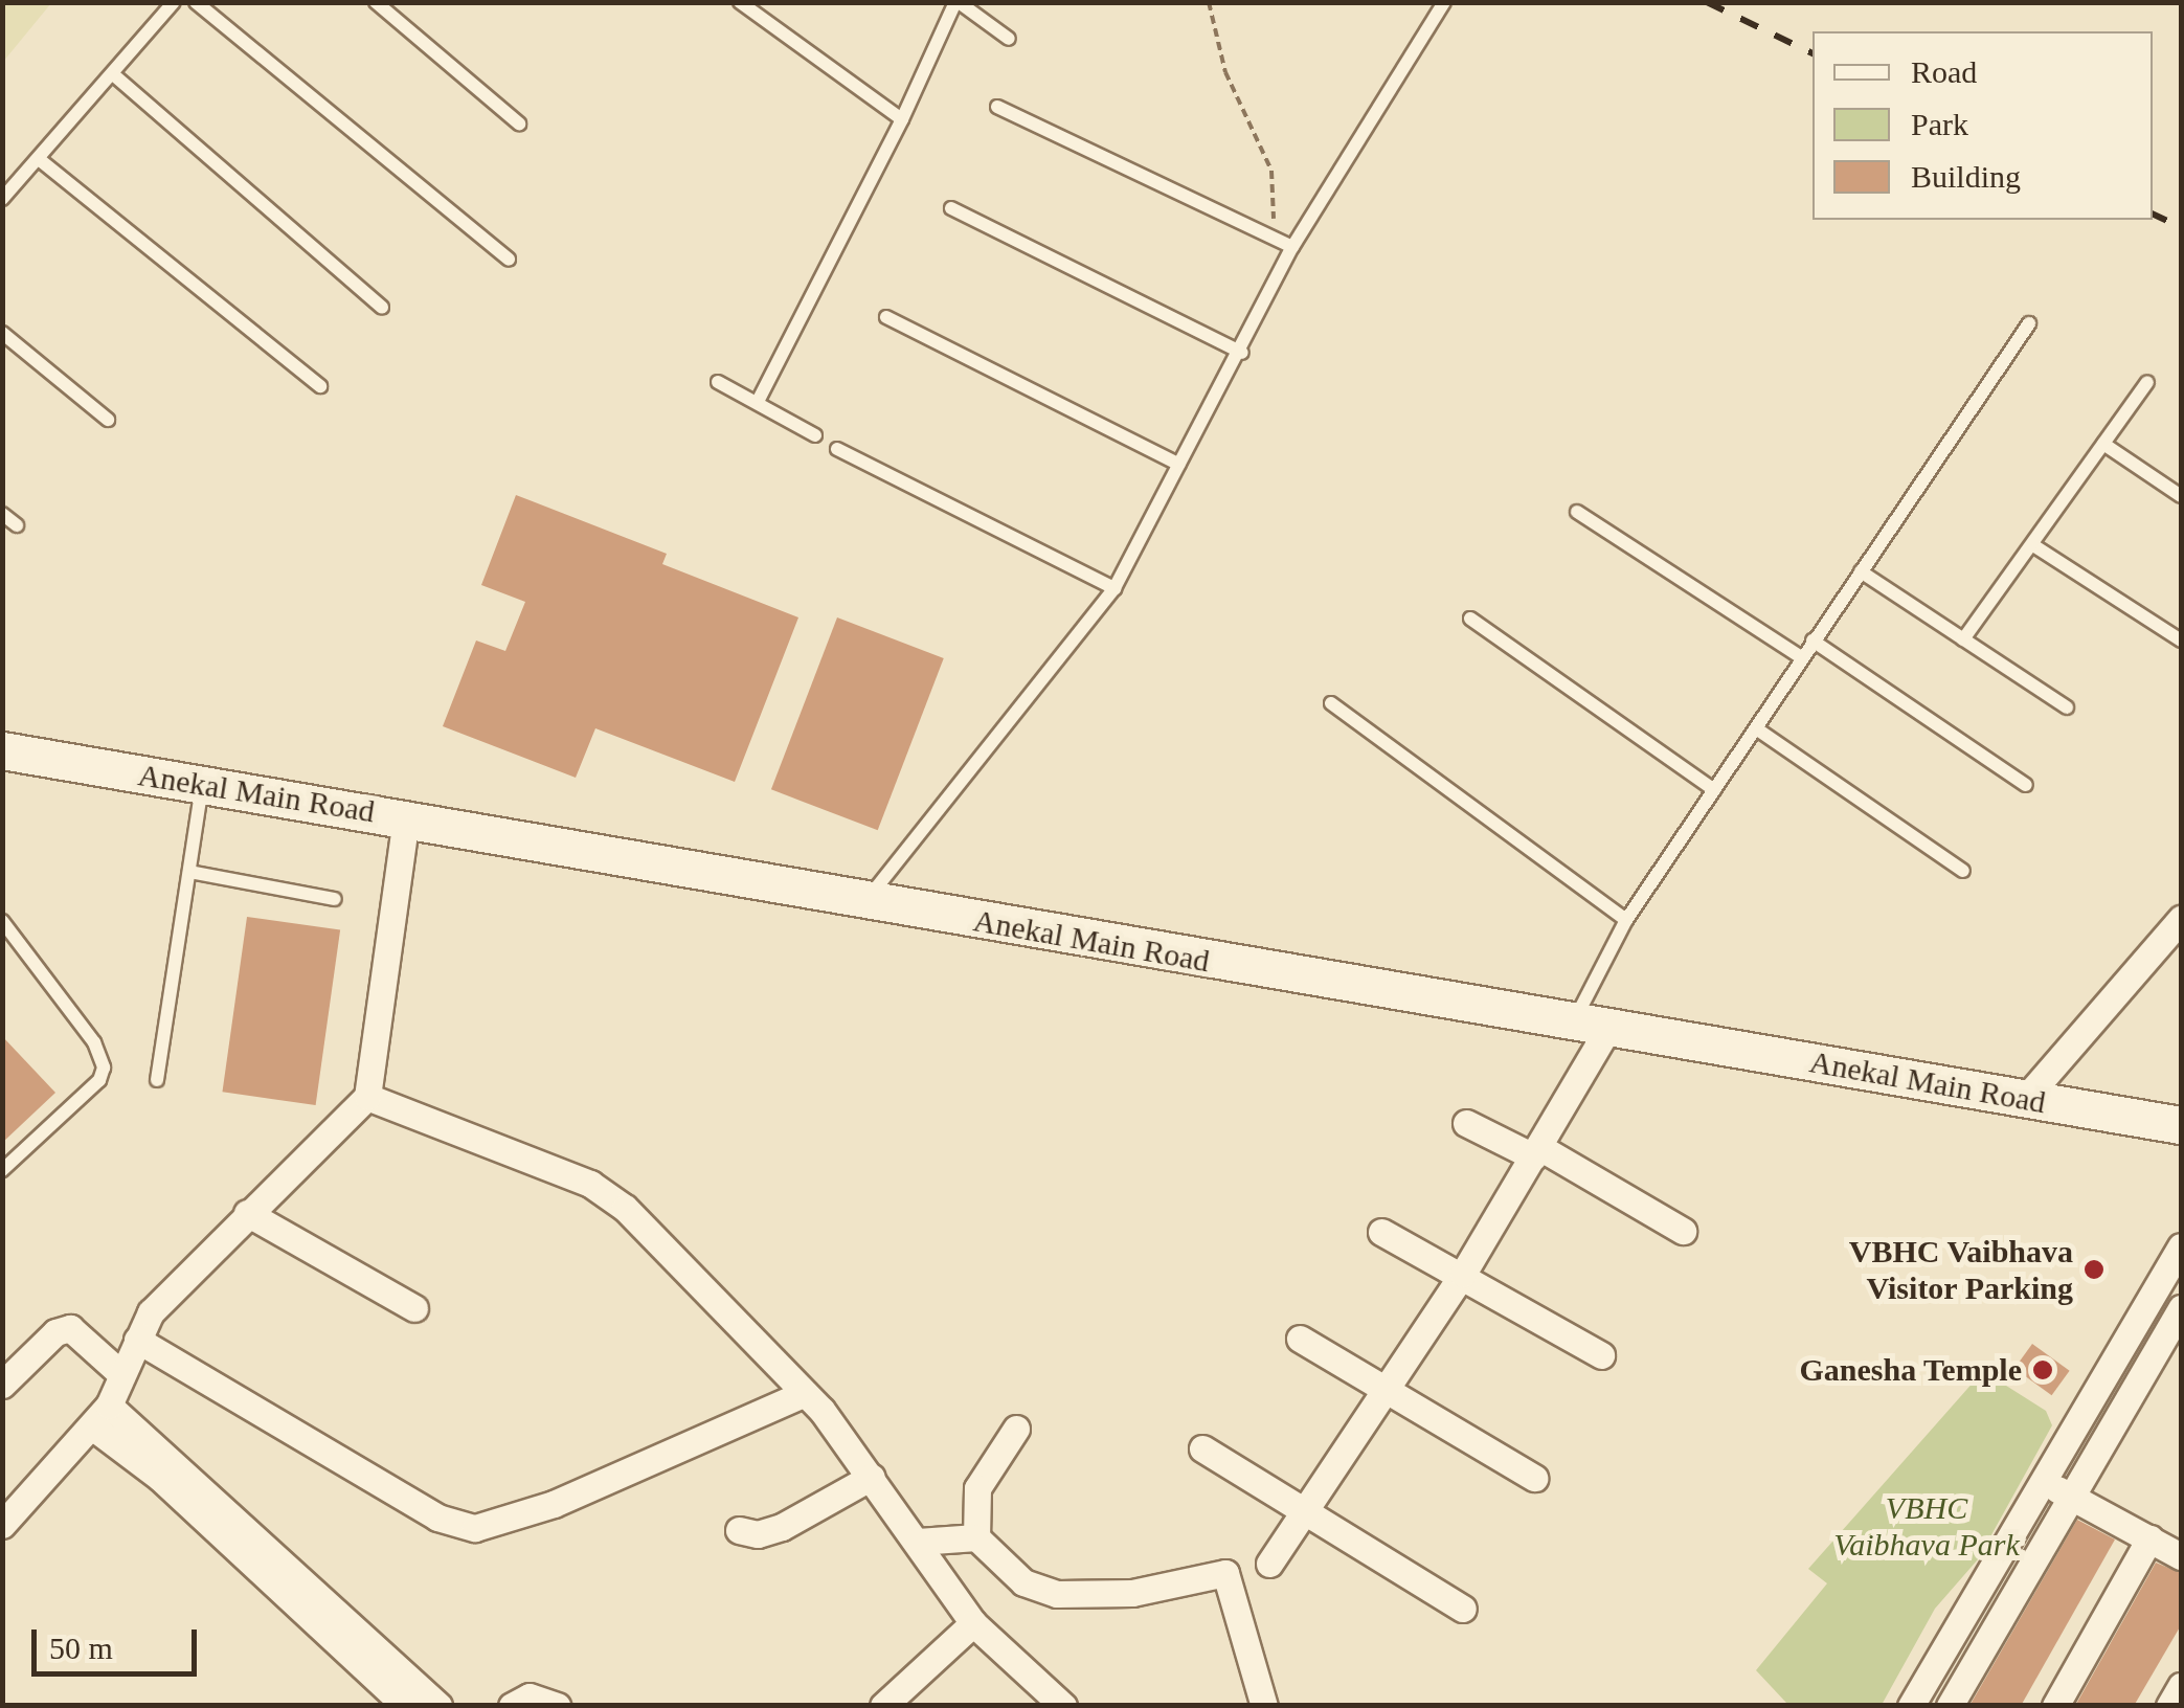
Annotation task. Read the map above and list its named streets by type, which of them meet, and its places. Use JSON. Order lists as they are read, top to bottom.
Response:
{
  "streets": {
    "main road": ["Anekal Main Road"]
  },
  "parks": ["VBHC Vaibhava Park"],
  "places": ["VBHC Vaibhava Visitor Parking", "Ganesha Temple"],
  "legend": ["Road", "Park", "Building"],
  "scale_bar": "50 m"
}
